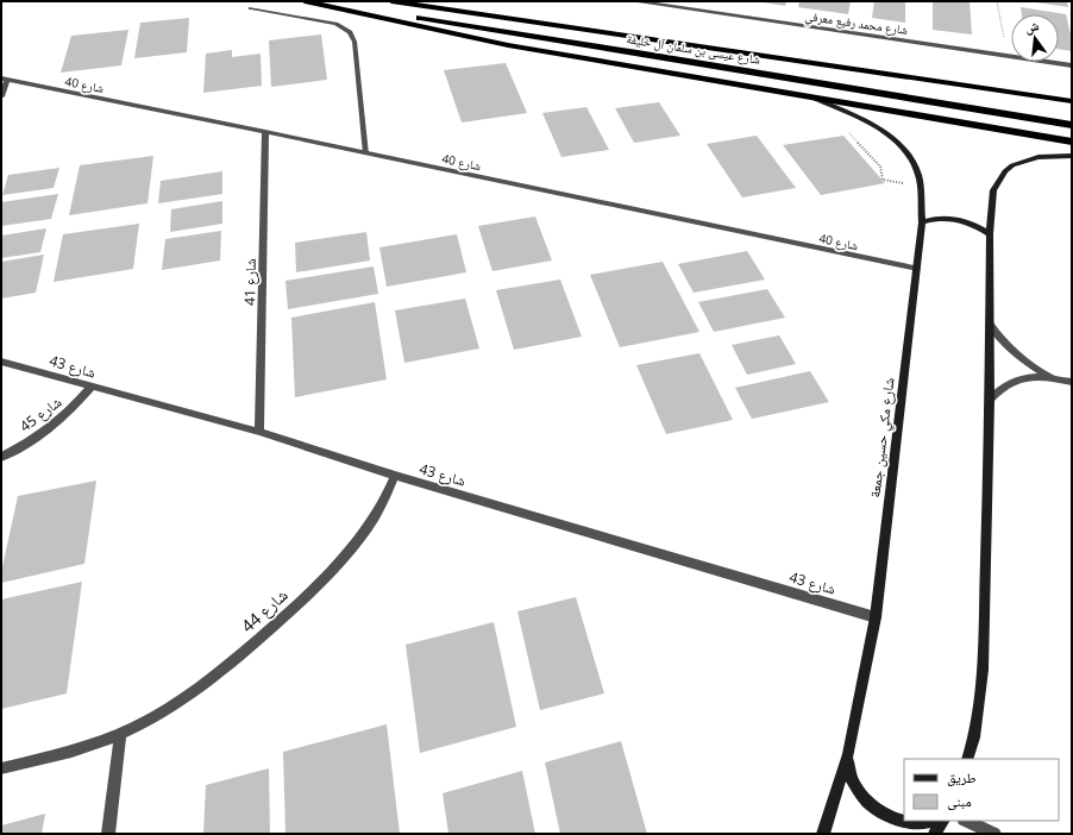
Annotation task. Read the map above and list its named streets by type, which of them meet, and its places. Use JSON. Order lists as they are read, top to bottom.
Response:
{
  "streets": {
    "highway": ["شارع عيسى بن سلمان آل خليفة"],
    "street": [
      "شارع محمد رفيع معرفي",
      "شارع 40",
      "شارع 41",
      "شارع 43",
      "شارع 45",
      "شارع مكي حسين جمعة",
      "شارع 44"
    ]
  },
  "crossings": [
    ["شارع 40", "شارع 41"],
    ["شارع 40", "شارع مكي حسين جمعة"],
    ["شارع 41", "شارع 43"],
    ["شارع 43", "شارع 45"],
    ["شارع 43", "شارع مكي حسين جمعة"],
    ["شارع 43", "شارع 44"]
  ],
  "legend": ["طريق", "مبنى"],
  "north": "top"
}
